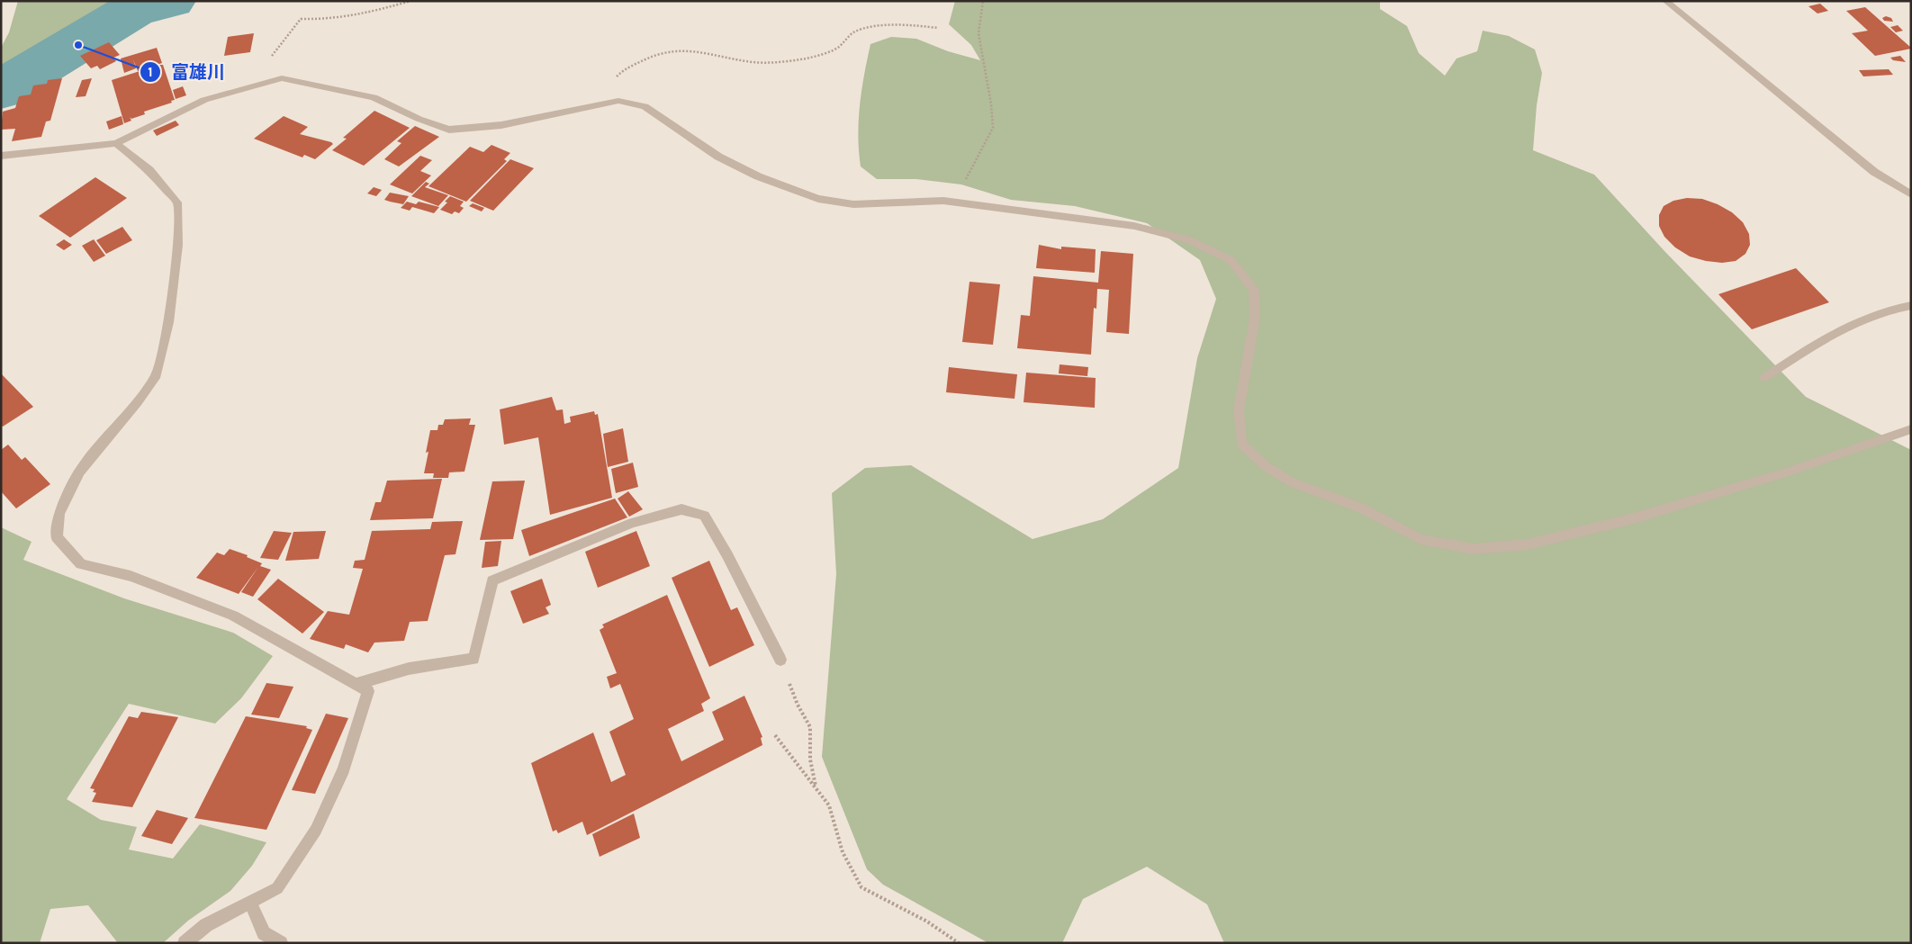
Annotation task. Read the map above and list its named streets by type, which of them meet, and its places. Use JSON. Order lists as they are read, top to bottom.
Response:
{
  "places": ["富雄川"]
}
